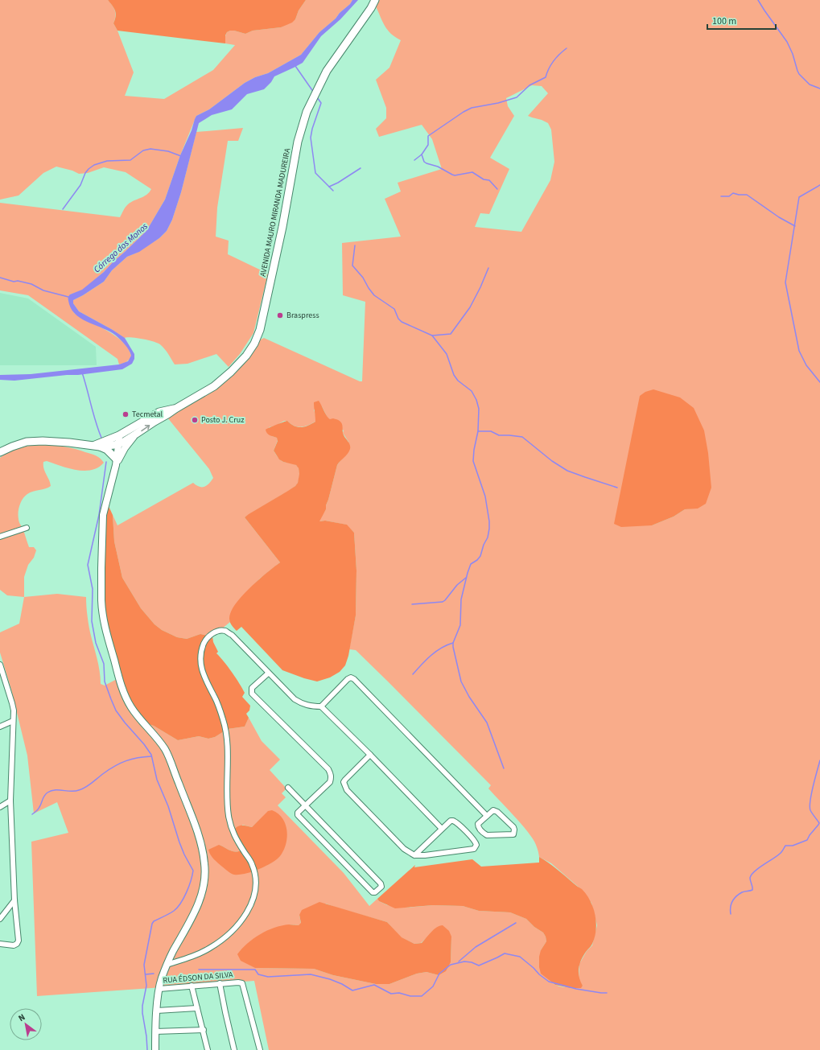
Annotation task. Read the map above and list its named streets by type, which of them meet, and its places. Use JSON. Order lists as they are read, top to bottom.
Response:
{
  "streets": {
    "main road": ["AVENIDA MAURO MIRANDA MADUREIRA"],
    "street": ["RUA ÉDSON DA SILVA"]
  },
  "water": ["Córrego dos Monos"],
  "places": ["Braspress", "Tecmetal", "Posto J. Cruz"],
  "scale_bar": "100 m",
  "north": "top left"
}
